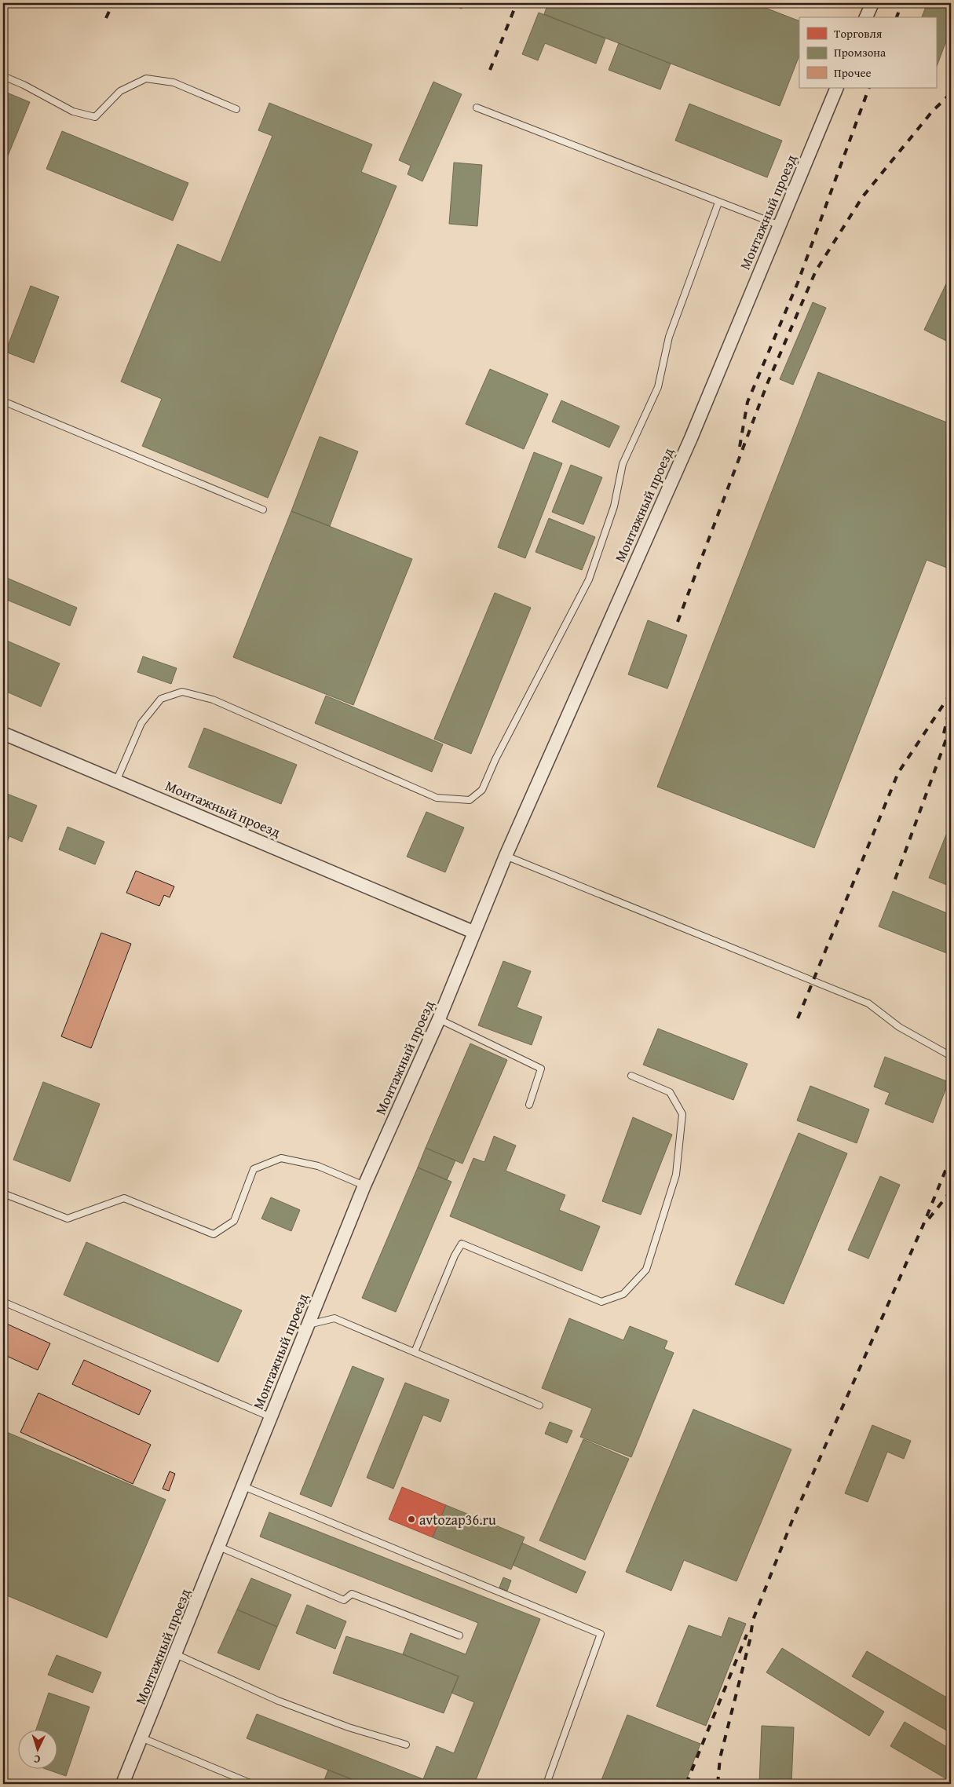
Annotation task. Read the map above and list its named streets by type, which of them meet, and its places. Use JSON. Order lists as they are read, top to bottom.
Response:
{
  "streets": {
    "street": ["Монтажный проезд"]
  },
  "places": ["avtozap36.ru"],
  "legend": ["Торговля", "Промзона", "Прочее"],
  "north": "bottom"
}
